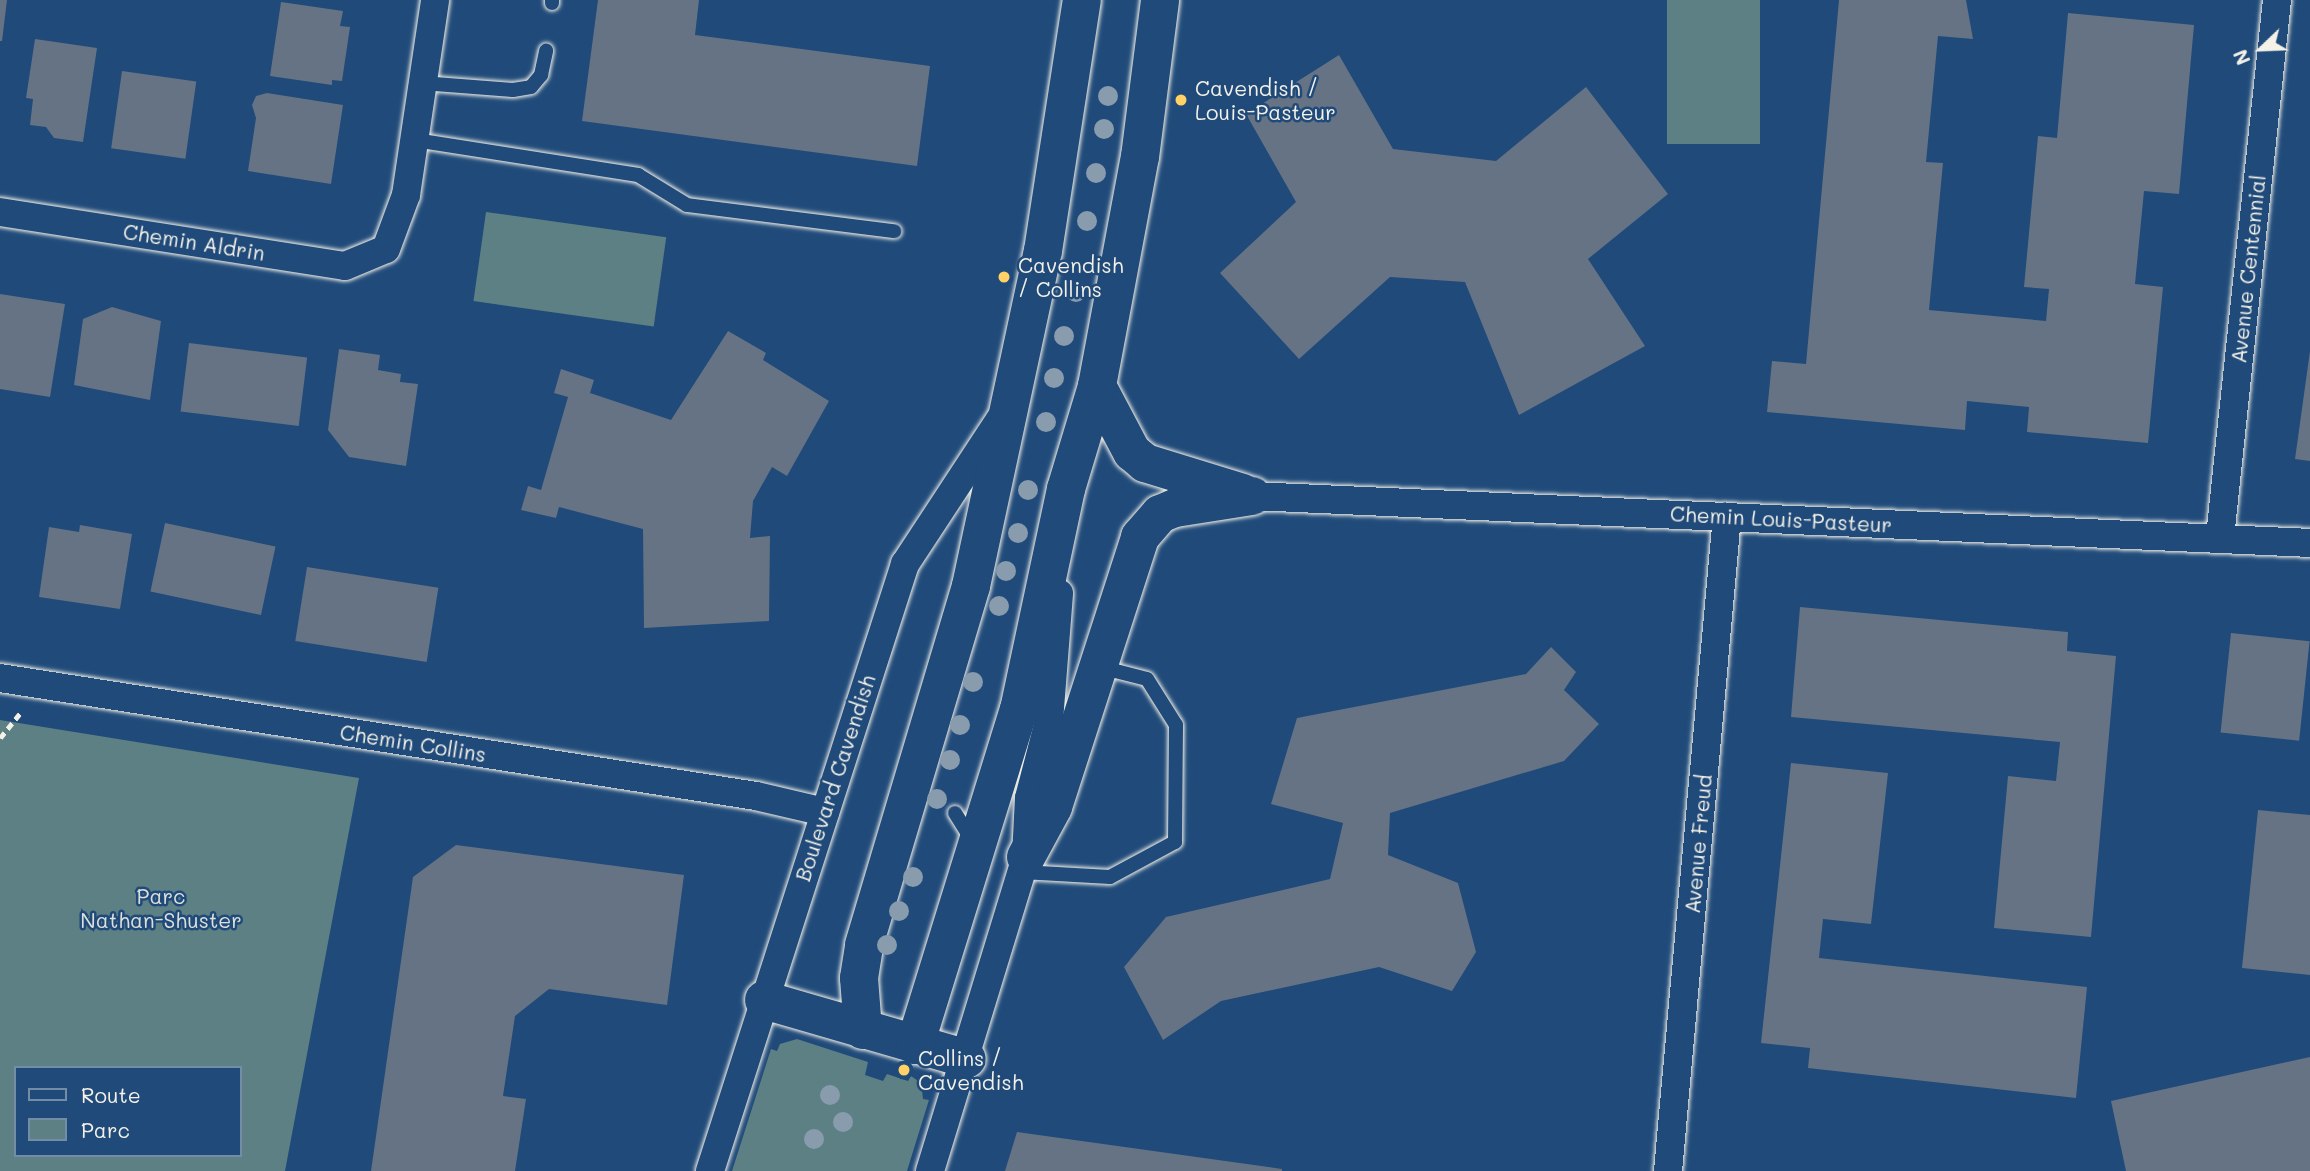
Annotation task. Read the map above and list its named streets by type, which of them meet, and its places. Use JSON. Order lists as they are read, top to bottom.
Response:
{
  "streets": {
    "main road": ["Boulevard Cavendish"],
    "street": [
      "Chemin Aldrin",
      "Avenue Centennial",
      "Chemin Louis-Pasteur",
      "Chemin Collins",
      "Avenue Freud"
    ]
  },
  "crossings": [
    ["Avenue Centennial", "Chemin Louis-Pasteur"],
    ["Chemin Louis-Pasteur", "Avenue Freud"],
    ["Chemin Collins", "Boulevard Cavendish"]
  ],
  "parks": ["Parc Nathan-Shuster"],
  "places": ["Cavendish / Louis-Pasteur", "Cavendish / Collins", "Collins / Cavendish"],
  "legend": ["Route", "Parc"],
  "north": "bottom left"
}
